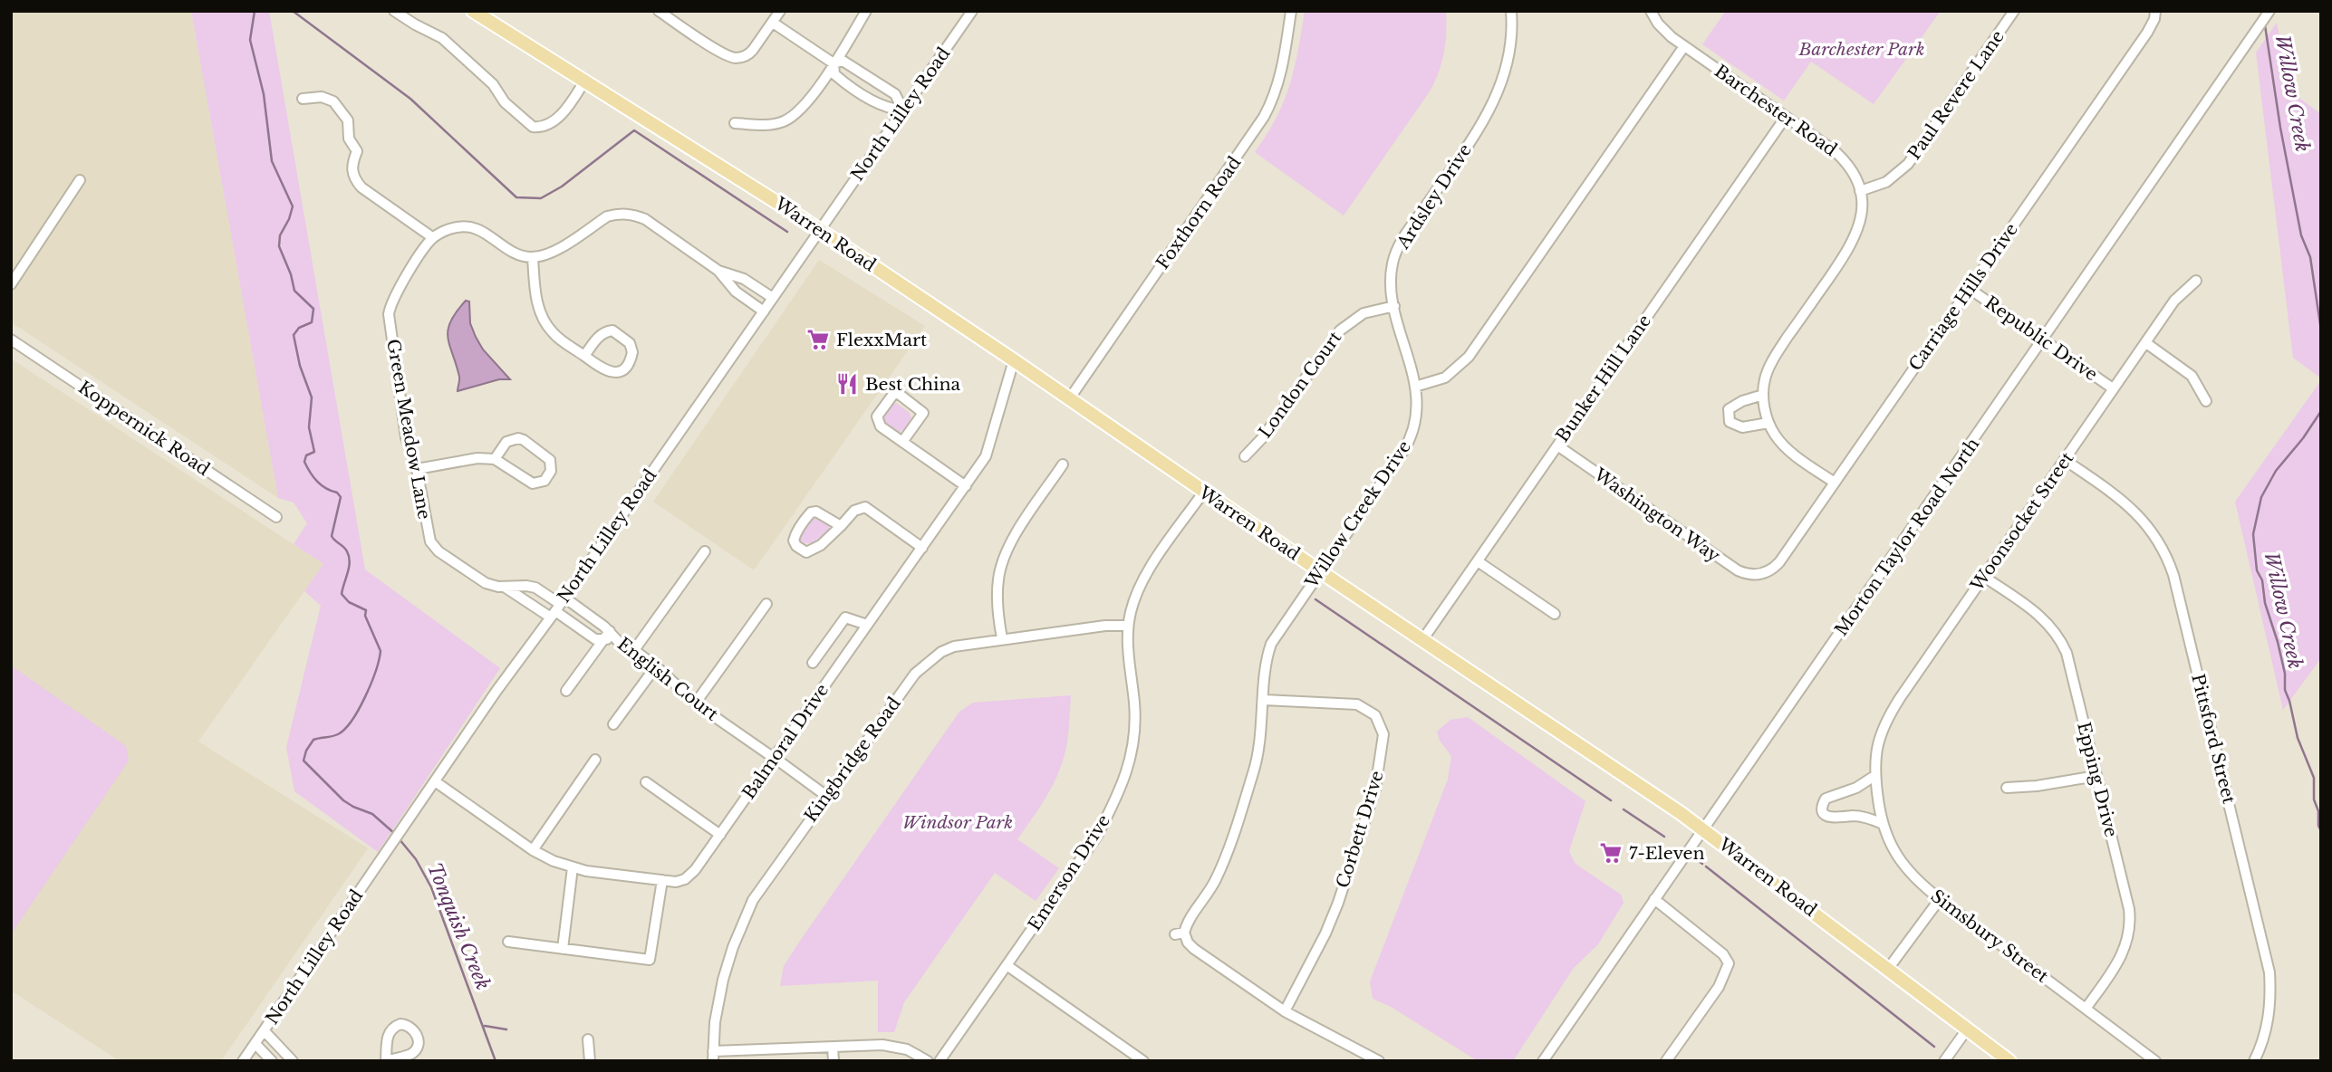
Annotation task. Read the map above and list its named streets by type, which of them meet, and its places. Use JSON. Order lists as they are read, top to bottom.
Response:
{
  "streets": {
    "main road": ["Warren Road"],
    "street": [
      "Paul Revere Lane",
      "Barchester Road",
      "North Lilley Road",
      "Ardsley Drive",
      "Foxthorn Road",
      "Carriage Hills Drive",
      "Republic Drive",
      "Bunker Hill Lane",
      "London Court",
      "Koppernick Road",
      "Green Meadow Lane",
      "Willow Creek Drive",
      "Washington Way",
      "Woonsocket Street",
      "Morton Taylor Road North",
      "English Court",
      "Pittsford Street",
      "Balmoral Drive",
      "Kingbridge Road",
      "Epping Drive",
      "Corbett Drive",
      "Emerson Drive",
      "Simsbury Street"
    ]
  },
  "crossings": [
    ["Paul Revere Lane", "Barchester Road"],
    ["Barchester Road", "Carriage Hills Drive"],
    ["Barchester Road", "Bunker Hill Lane"],
    ["North Lilley Road", "Warren Road"],
    ["North Lilley Road", "Green Meadow Lane"],
    ["North Lilley Road", "English Court"],
    ["North Lilley Road", "Balmoral Drive"],
    ["Ardsley Drive", "London Court"],
    ["Ardsley Drive", "Willow Creek Drive"],
    ["Foxthorn Road", "Warren Road"],
    ["Warren Road", "Bunker Hill Lane"],
    ["Warren Road", "Willow Creek Drive"],
    ["Warren Road", "Morton Taylor Road North"],
    ["Warren Road", "Balmoral Drive"],
    ["Warren Road", "Emerson Drive"],
    ["Carriage Hills Drive", "Republic Drive"],
    ["Carriage Hills Drive", "Washington Way"],
    ["Republic Drive", "Woonsocket Street"],
    ["Republic Drive", "Morton Taylor Road North"],
    ["Bunker Hill Lane", "Washington Way"],
    ["Green Meadow Lane", "English Court"],
    ["Willow Creek Drive", "Corbett Drive"],
    ["Woonsocket Street", "Pittsford Street"],
    ["Woonsocket Street", "Epping Drive"],
    ["Woonsocket Street", "Simsbury Street"],
    ["English Court", "Balmoral Drive"],
    ["English Court", "Kingbridge Road"],
    ["Kingbridge Road", "Emerson Drive"],
    ["Epping Drive", "Simsbury Street"]
  ],
  "water": ["Willow Creek", "Tonquish Creek"],
  "parks": ["Barchester Park", "Windsor Park"],
  "places": {
    "supermarket": ["FlexxMart", "7-Eleven"],
    "restaurant": ["Best China"]
  }
}
